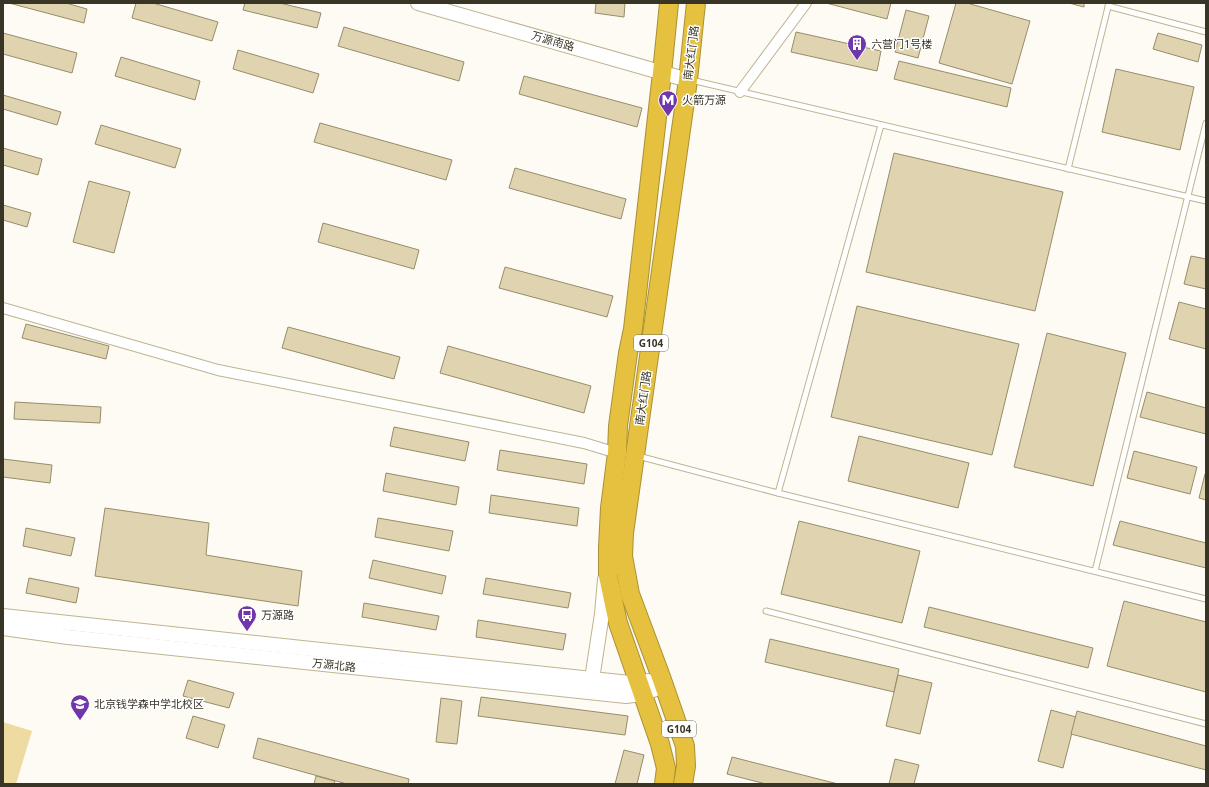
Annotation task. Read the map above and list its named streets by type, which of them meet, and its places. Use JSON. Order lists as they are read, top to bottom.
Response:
{
  "streets": {
    "highway": ["南大红门路", "G104"],
    "main road": ["万源南路", "万源北路"]
  },
  "crossings": [
    ["万源南路", "南大红门路"],
    ["万源南路", "G104"],
    ["南大红门路", "G104"],
    ["南大红门路", "万源北路"]
  ],
  "places": {
    "building": ["六营门1号楼"],
    "metro station": ["火箭万源"],
    "bus stop": ["万源路"],
    "school or university": ["北京钱学森中学北校区"]
  }
}
